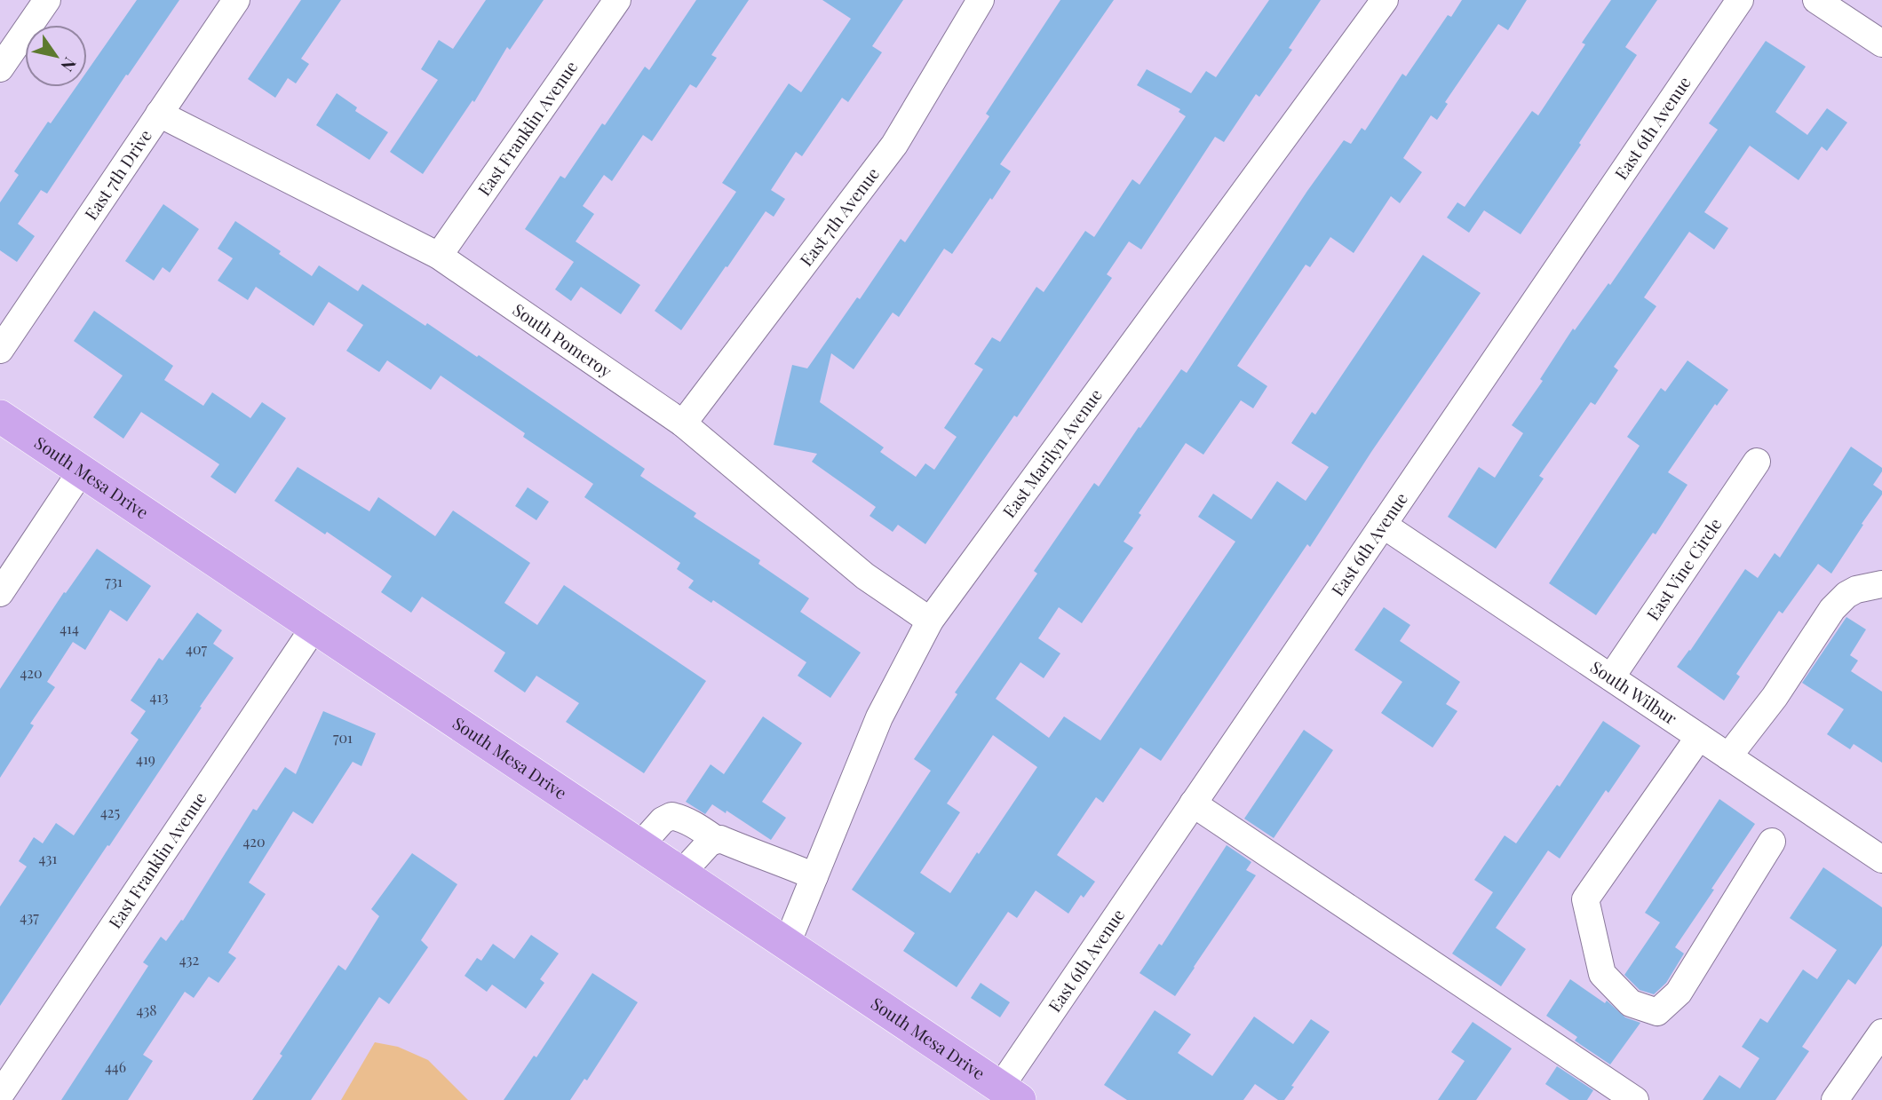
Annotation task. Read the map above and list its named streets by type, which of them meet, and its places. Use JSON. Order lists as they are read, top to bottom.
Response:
{
  "streets": {
    "main road": ["South Mesa Drive"],
    "street": [
      "East 6th Avenue",
      "East Franklin Avenue",
      "East 7th Drive",
      "East 7th Avenue",
      "South Pomeroy",
      "East Marilyn Avenue",
      "East Vine Circle",
      "South Wilbur"
    ]
  },
  "crossings": [
    ["East 6th Avenue", "South Mesa Drive"],
    ["East 6th Avenue", "South Wilbur"],
    ["East Franklin Avenue", "South Pomeroy"],
    ["East Franklin Avenue", "South Mesa Drive"],
    ["East 7th Drive", "South Pomeroy"],
    ["East 7th Avenue", "South Pomeroy"],
    ["South Pomeroy", "East Marilyn Avenue"],
    ["East Marilyn Avenue", "South Mesa Drive"],
    ["East Vine Circle", "South Wilbur"]
  ],
  "house_numbers": [
    "731",
    "414",
    "407",
    "420",
    "413",
    "701",
    "419",
    "425",
    "420",
    "431",
    "437",
    "432",
    "438",
    "446"
  ],
  "north": "bottom right"
}
